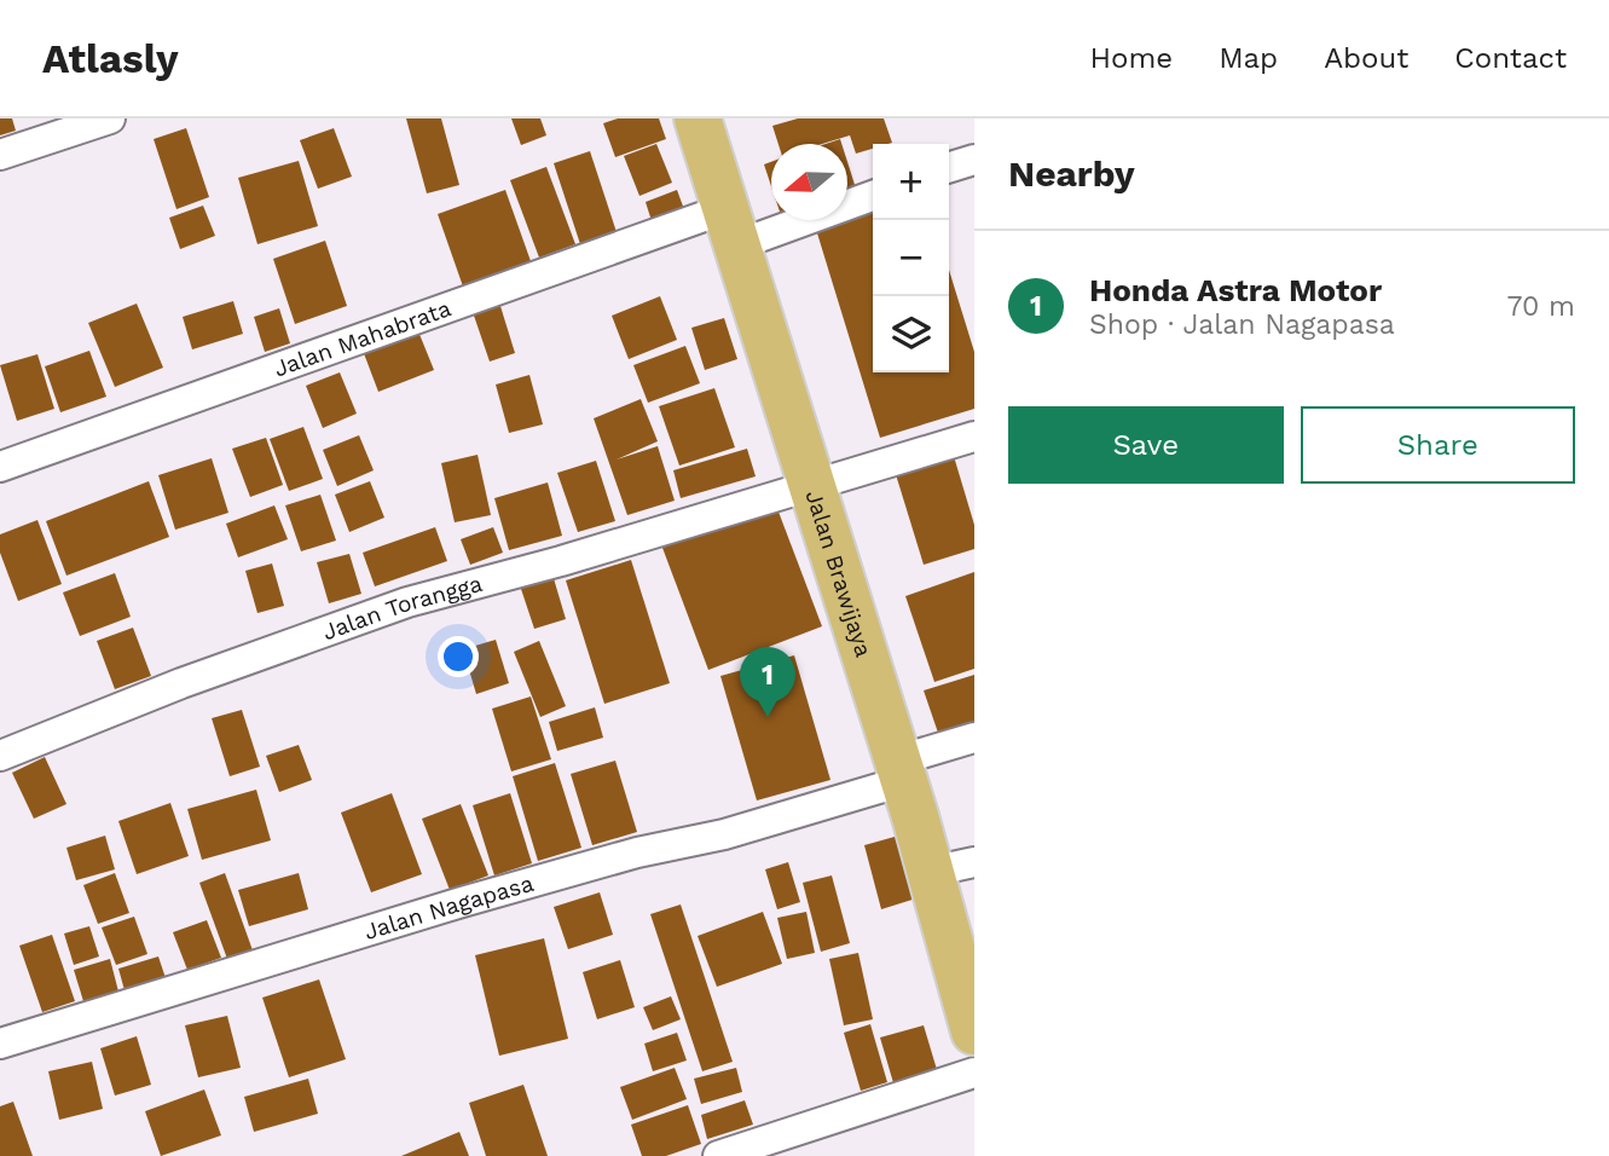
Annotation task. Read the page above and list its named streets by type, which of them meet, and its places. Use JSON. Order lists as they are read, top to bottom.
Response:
{
  "streets": {
    "main road": ["Jalan Brawijaya"],
    "street": ["Jalan Mahabrata", "Jalan Torangga", "Jalan Nagapasa"]
  },
  "crossings": [
    ["Jalan Mahabrata", "Jalan Brawijaya"],
    ["Jalan Brawijaya", "Jalan Torangga"],
    ["Jalan Brawijaya", "Jalan Nagapasa"]
  ],
  "north": "left",
  "page": {
    "header": "Atlasly",
    "nav": [
      "Home",
      "Map",
      "About",
      "Contact"
    ],
    "heading": "Nearby",
    "map_buttons": ["+", "−"],
    "list": [
      {
        "mark": "1",
        "name": "Honda Astra Motor",
        "note": "Shop · Jalan Nagapasa",
        "value": "70 m"
      }
    ],
    "buttons": ["Save", "Share"],
    "pins": "1"
  }
}
